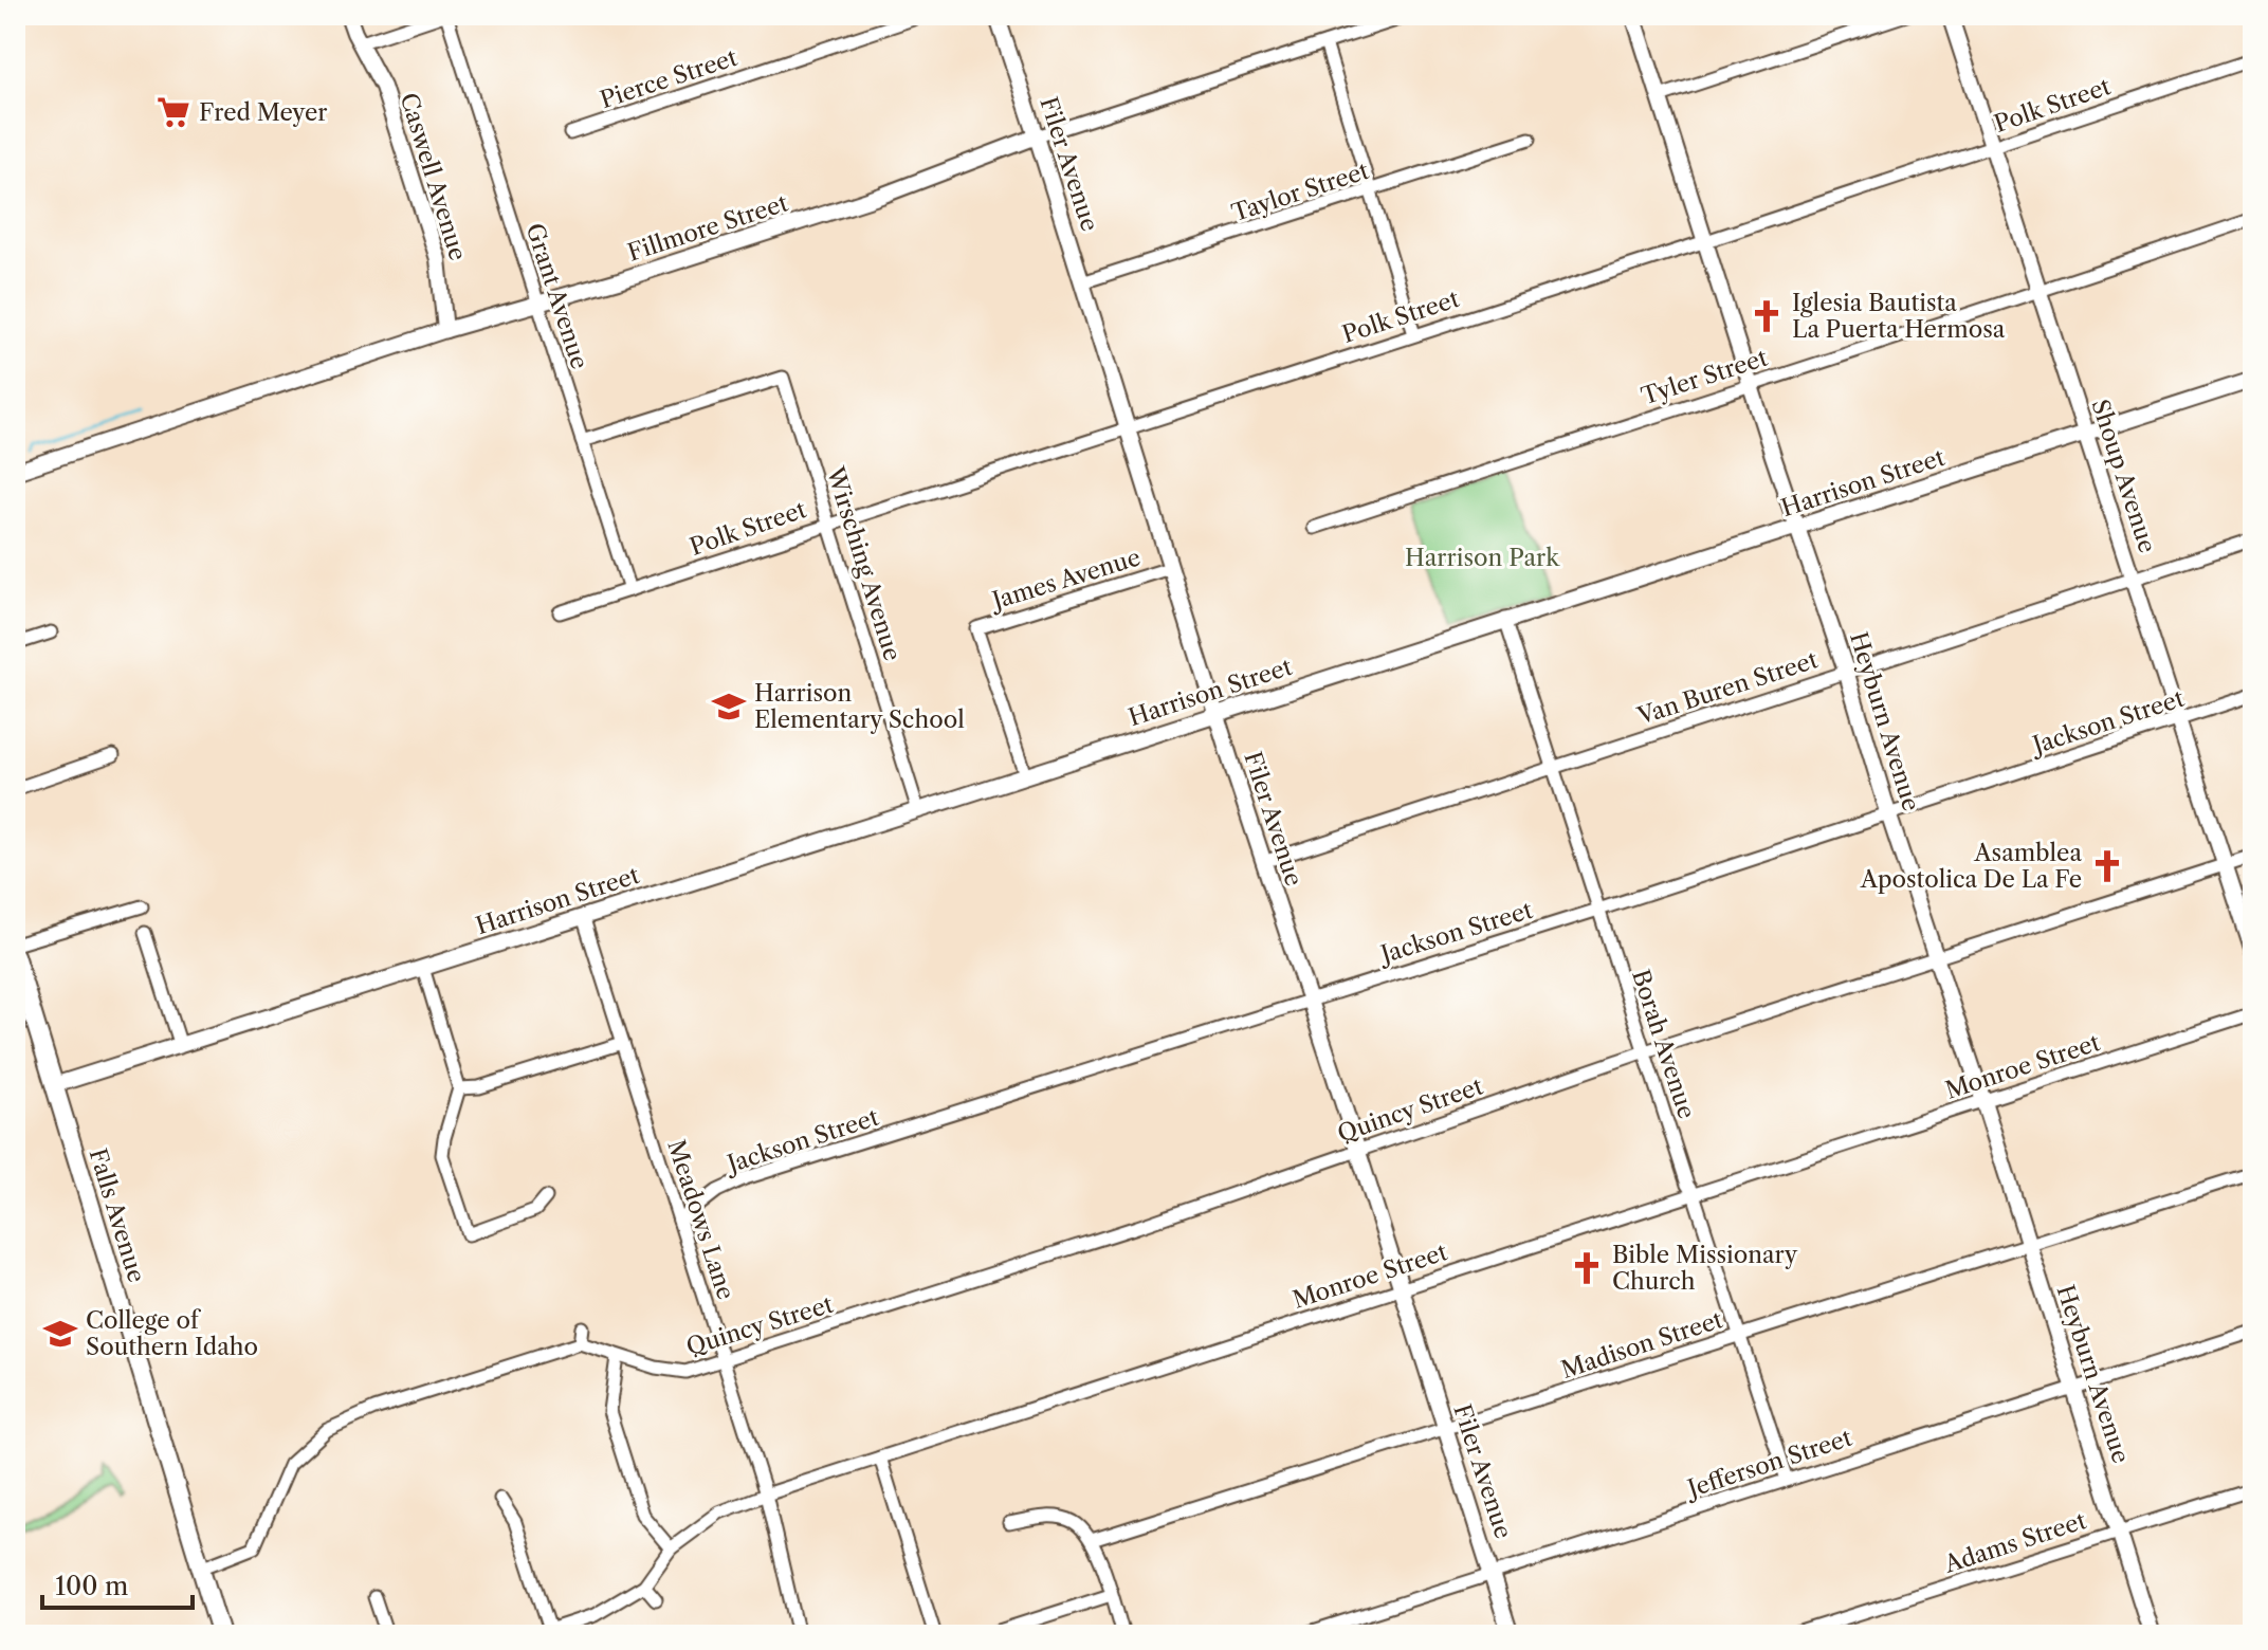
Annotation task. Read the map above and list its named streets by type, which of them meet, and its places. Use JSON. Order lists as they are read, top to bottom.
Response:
{
  "streets": {
    "main road": ["Falls Avenue"],
    "street": [
      "Pierce Street",
      "Polk Street",
      "Filer Avenue",
      "Caswell Avenue",
      "Taylor Street",
      "Fillmore Street",
      "Grant Avenue",
      "Tyler Street",
      "Shoup Avenue",
      "Harrison Street",
      "Wirsching Avenue",
      "James Avenue",
      "Van Buren Street",
      "Heyburn Avenue",
      "Jackson Street",
      "Borah Avenue",
      "Monroe Street",
      "Quincy Street",
      "Meadows Lane",
      "Madison Street",
      "Jefferson Street",
      "Adams Street"
    ]
  },
  "crossings": [
    ["Polk Street", "Filer Avenue"],
    ["Polk Street", "Grant Avenue"],
    ["Polk Street", "Shoup Avenue"],
    ["Polk Street", "Wirsching Avenue"],
    ["Polk Street", "Heyburn Avenue"],
    ["Filer Avenue", "Taylor Street"],
    ["Filer Avenue", "Fillmore Street"],
    ["Filer Avenue", "Harrison Street"],
    ["Filer Avenue", "James Avenue"],
    ["Filer Avenue", "Van Buren Street"],
    ["Filer Avenue", "Jackson Street"],
    ["Filer Avenue", "Monroe Street"],
    ["Filer Avenue", "Quincy Street"],
    ["Filer Avenue", "Madison Street"],
    ["Filer Avenue", "Jefferson Street"],
    ["Caswell Avenue", "Fillmore Street"],
    ["Fillmore Street", "Grant Avenue"],
    ["Grant Avenue", "Wirsching Avenue"],
    ["Tyler Street", "Shoup Avenue"],
    ["Tyler Street", "Heyburn Avenue"],
    ["Shoup Avenue", "Harrison Street"],
    ["Shoup Avenue", "Van Buren Street"],
    ["Shoup Avenue", "Jackson Street"],
    ["Shoup Avenue", "Quincy Street"],
    ["Harrison Street", "Wirsching Avenue"],
    ["Harrison Street", "James Avenue"],
    ["Harrison Street", "Heyburn Avenue"],
    ["Harrison Street", "Borah Avenue"],
    ["Harrison Street", "Falls Avenue"],
    ["Harrison Street", "Meadows Lane"],
    ["Van Buren Street", "Heyburn Avenue"],
    ["Van Buren Street", "Borah Avenue"],
    ["Heyburn Avenue", "Jackson Street"],
    ["Heyburn Avenue", "Monroe Street"],
    ["Heyburn Avenue", "Quincy Street"],
    ["Heyburn Avenue", "Madison Street"],
    ["Heyburn Avenue", "Jefferson Street"],
    ["Heyburn Avenue", "Adams Street"],
    ["Jackson Street", "Borah Avenue"],
    ["Jackson Street", "Meadows Lane"],
    ["Borah Avenue", "Monroe Street"],
    ["Borah Avenue", "Quincy Street"],
    ["Borah Avenue", "Madison Street"],
    ["Borah Avenue", "Jefferson Street"],
    ["Monroe Street", "Meadows Lane"],
    ["Quincy Street", "Meadows Lane"]
  ],
  "parks": ["Harrison Park"],
  "places": {
    "supermarket": ["Fred Meyer"],
    "church": ["Iglesia Bautista La Puerta Hermosa", "Asamblea Apostolica De La Fe", "Bible Missionary Church"],
    "school or university": ["Harrison Elementary School", "College of Southern Idaho"]
  },
  "scale_bar": "100 m"
}
